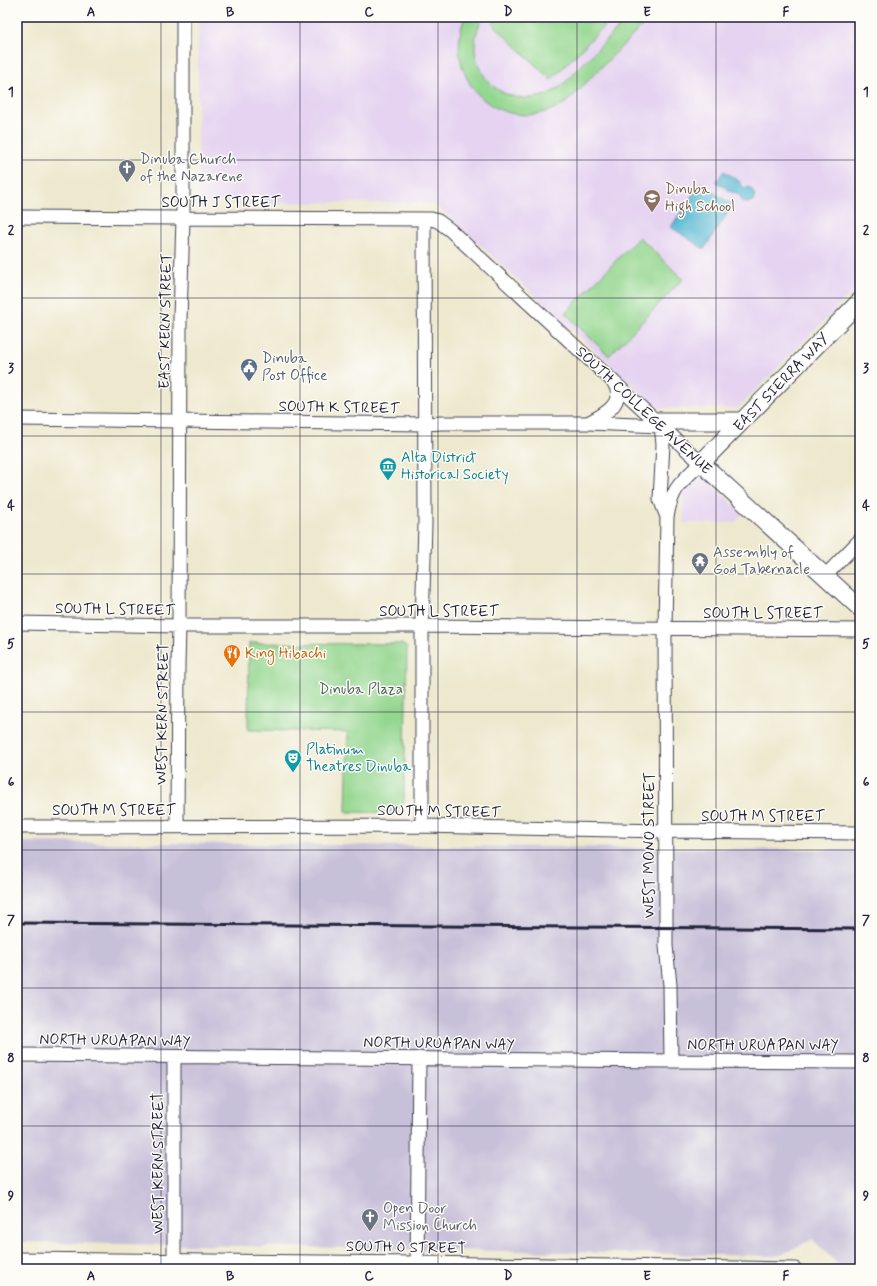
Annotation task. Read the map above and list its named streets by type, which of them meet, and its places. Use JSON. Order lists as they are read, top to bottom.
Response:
{
  "streets": {
    "street": [
      "SOUTH J STREET",
      "EAST KERN STREET",
      "EAST SIERRA WAY",
      "SOUTH K STREET",
      "SOUTH COLLEGE AVENUE",
      "SOUTH L STREET",
      "WEST KERN STREET",
      "SOUTH M STREET",
      "WEST MONO STREET",
      "NORTH URUAPAN WAY",
      "SOUTH O STREET"
    ]
  },
  "crossings": [
    ["SOUTH J STREET", "EAST KERN STREET"],
    ["SOUTH J STREET", "SOUTH COLLEGE AVENUE"],
    ["EAST KERN STREET", "SOUTH K STREET"],
    ["EAST KERN STREET", "SOUTH L STREET"],
    ["EAST KERN STREET", "WEST KERN STREET"],
    ["EAST SIERRA WAY", "SOUTH COLLEGE AVENUE"],
    ["SOUTH K STREET", "SOUTH COLLEGE AVENUE"],
    ["SOUTH L STREET", "WEST KERN STREET"],
    ["SOUTH L STREET", "WEST MONO STREET"],
    ["WEST KERN STREET", "SOUTH M STREET"],
    ["WEST KERN STREET", "NORTH URUAPAN WAY"],
    ["WEST KERN STREET", "SOUTH O STREET"],
    ["SOUTH M STREET", "WEST MONO STREET"],
    ["WEST MONO STREET", "NORTH URUAPAN WAY"]
  ],
  "parks": ["Dinuba Plaza"],
  "places": {
    "church": ["Dinuba Church of the Nazarene", "Open Door Mission Church"],
    "school or university": ["Dinuba High School"],
    "public building": ["Dinuba Post Office"],
    "museum": ["Alta District Historical Society"],
    "temple": ["Assembly of God Tabernacle"],
    "restaurant": ["King Hibachi"],
    "theatre": ["Platinum Theatres Dinuba"]
  },
  "grid": {
    "columns": [
      "A",
      "B",
      "C",
      "D",
      "E",
      "F"
    ],
    "rows": [
      "1",
      "2",
      "3",
      "4",
      "5",
      "6",
      "7",
      "8",
      "9"
    ]
  }
}
